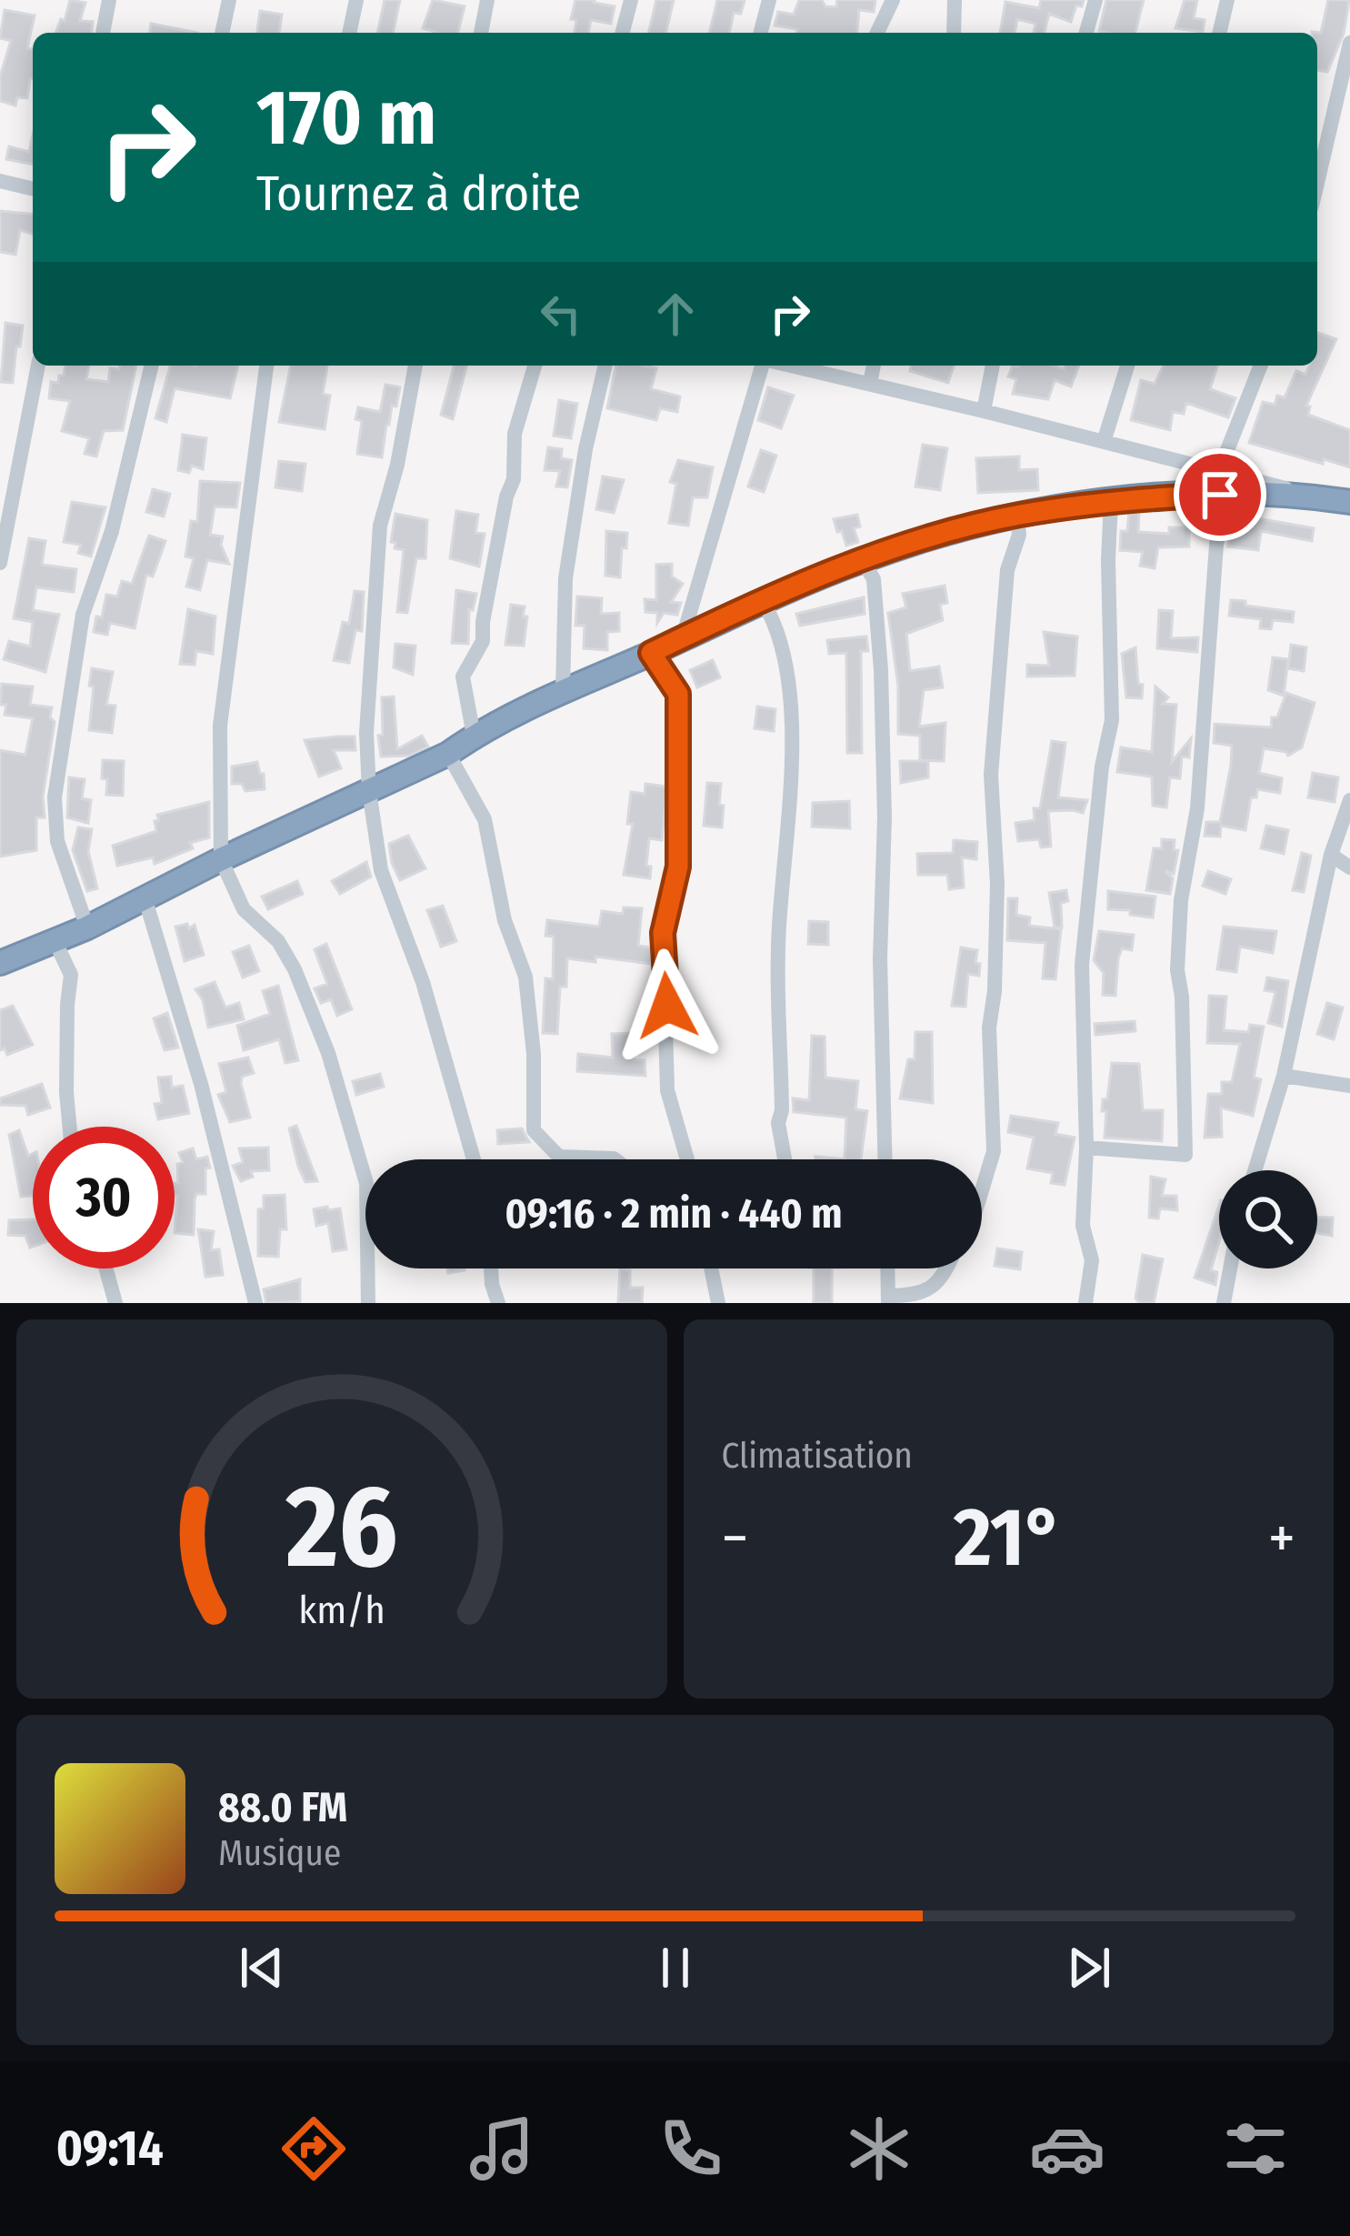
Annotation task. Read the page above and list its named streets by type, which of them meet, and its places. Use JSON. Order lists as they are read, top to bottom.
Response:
{
  "page": {
    "turn": ["170 m", "Tournez à droite"],
    "limit": "30",
    "trip": "09:16 · 2 min · 440 m",
    "tile": "Climatisation",
    "heat": ["−", "21°", "+"],
    "song": ["88.0 FM", "Musique"],
    "tabs": "09:14",
    "gauge": ["26", "km/h"]
  }
}
